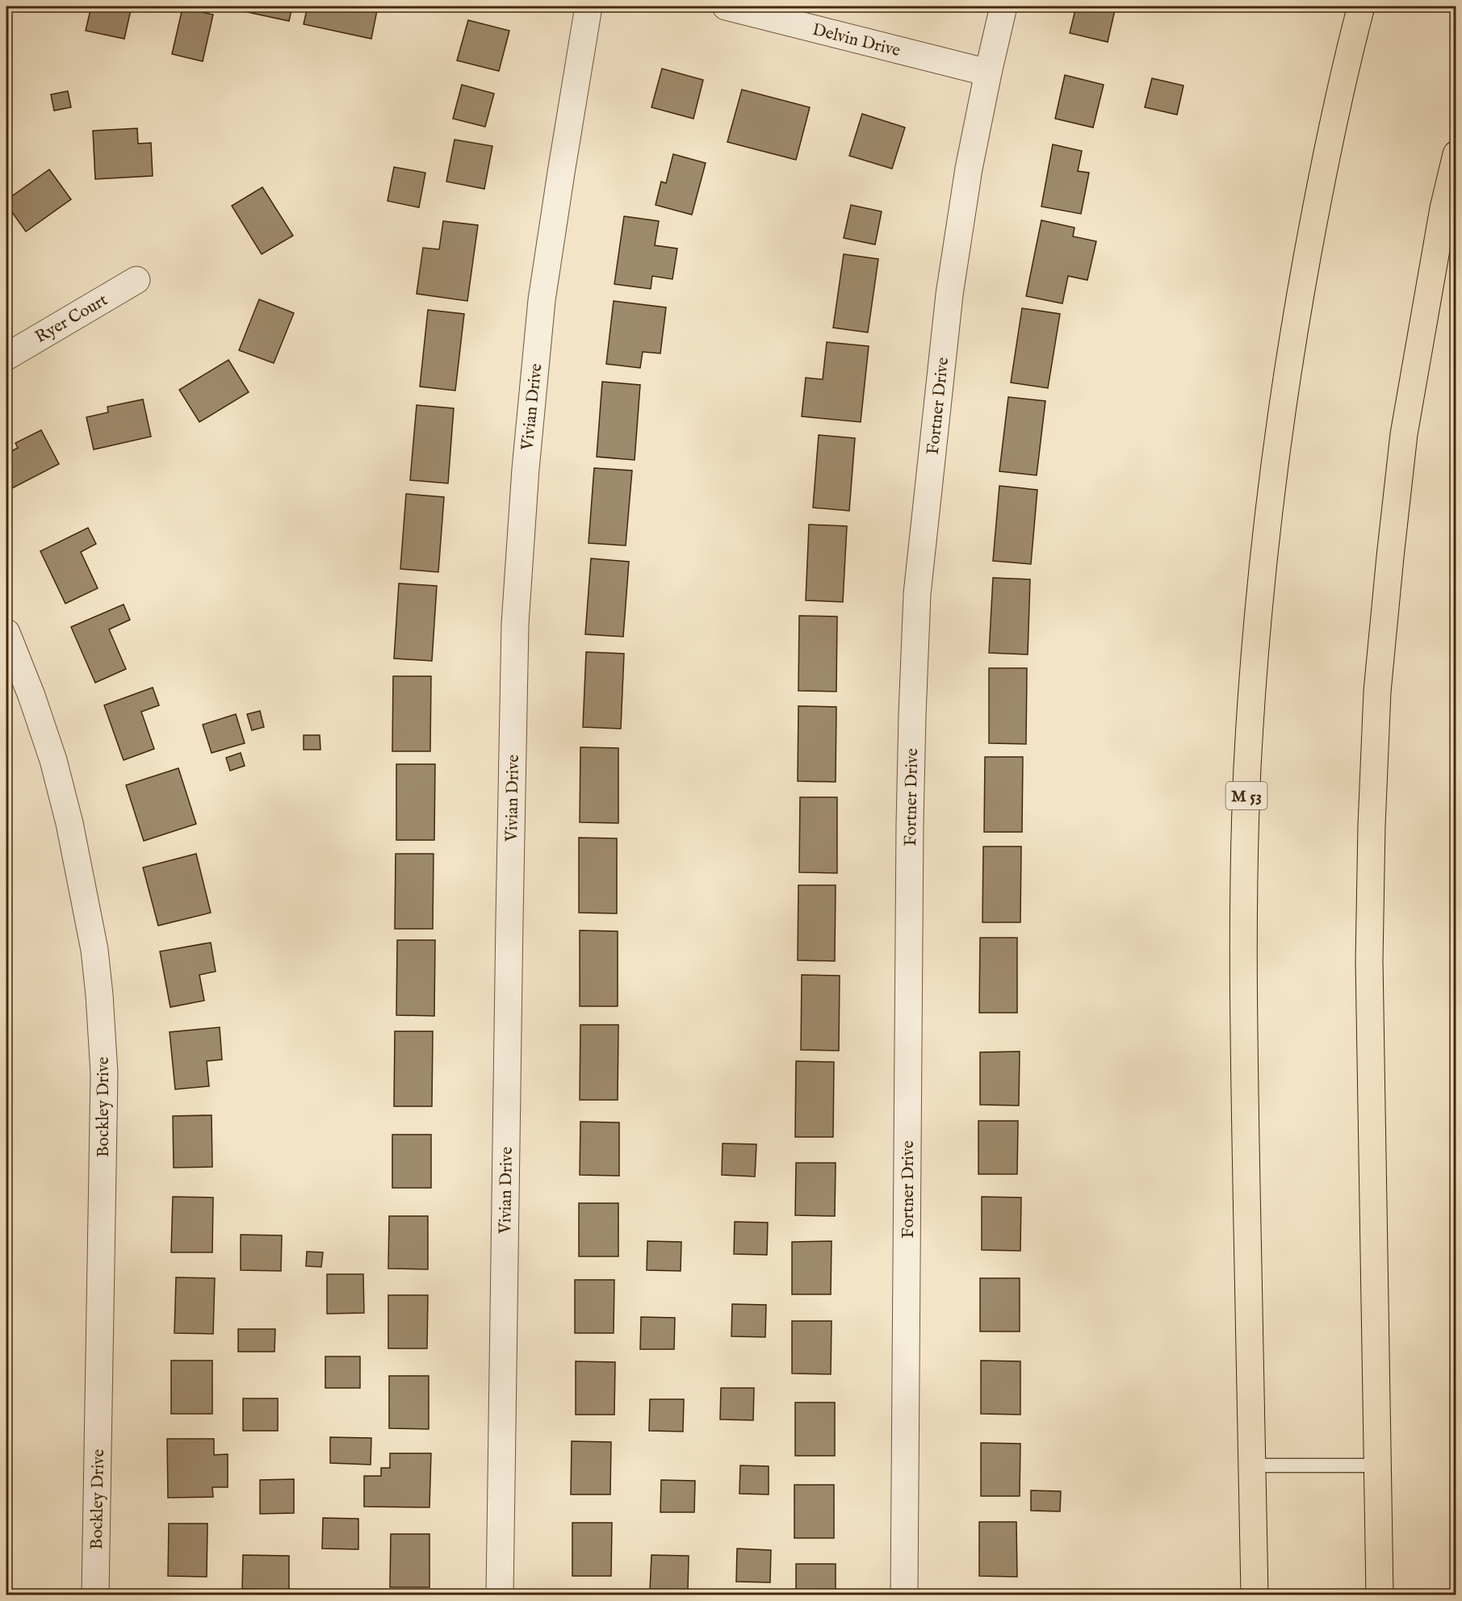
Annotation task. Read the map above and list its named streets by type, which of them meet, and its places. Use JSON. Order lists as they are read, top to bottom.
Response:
{
  "streets": {
    "highway": ["M 53"],
    "street": [
      "Delvin Drive",
      "Ryer Court",
      "Fortner Drive",
      "Vivian Drive",
      "Bockley Drive"
    ]
  },
  "crossings": [
    ["Delvin Drive", "Fortner Drive"]
  ]
}
